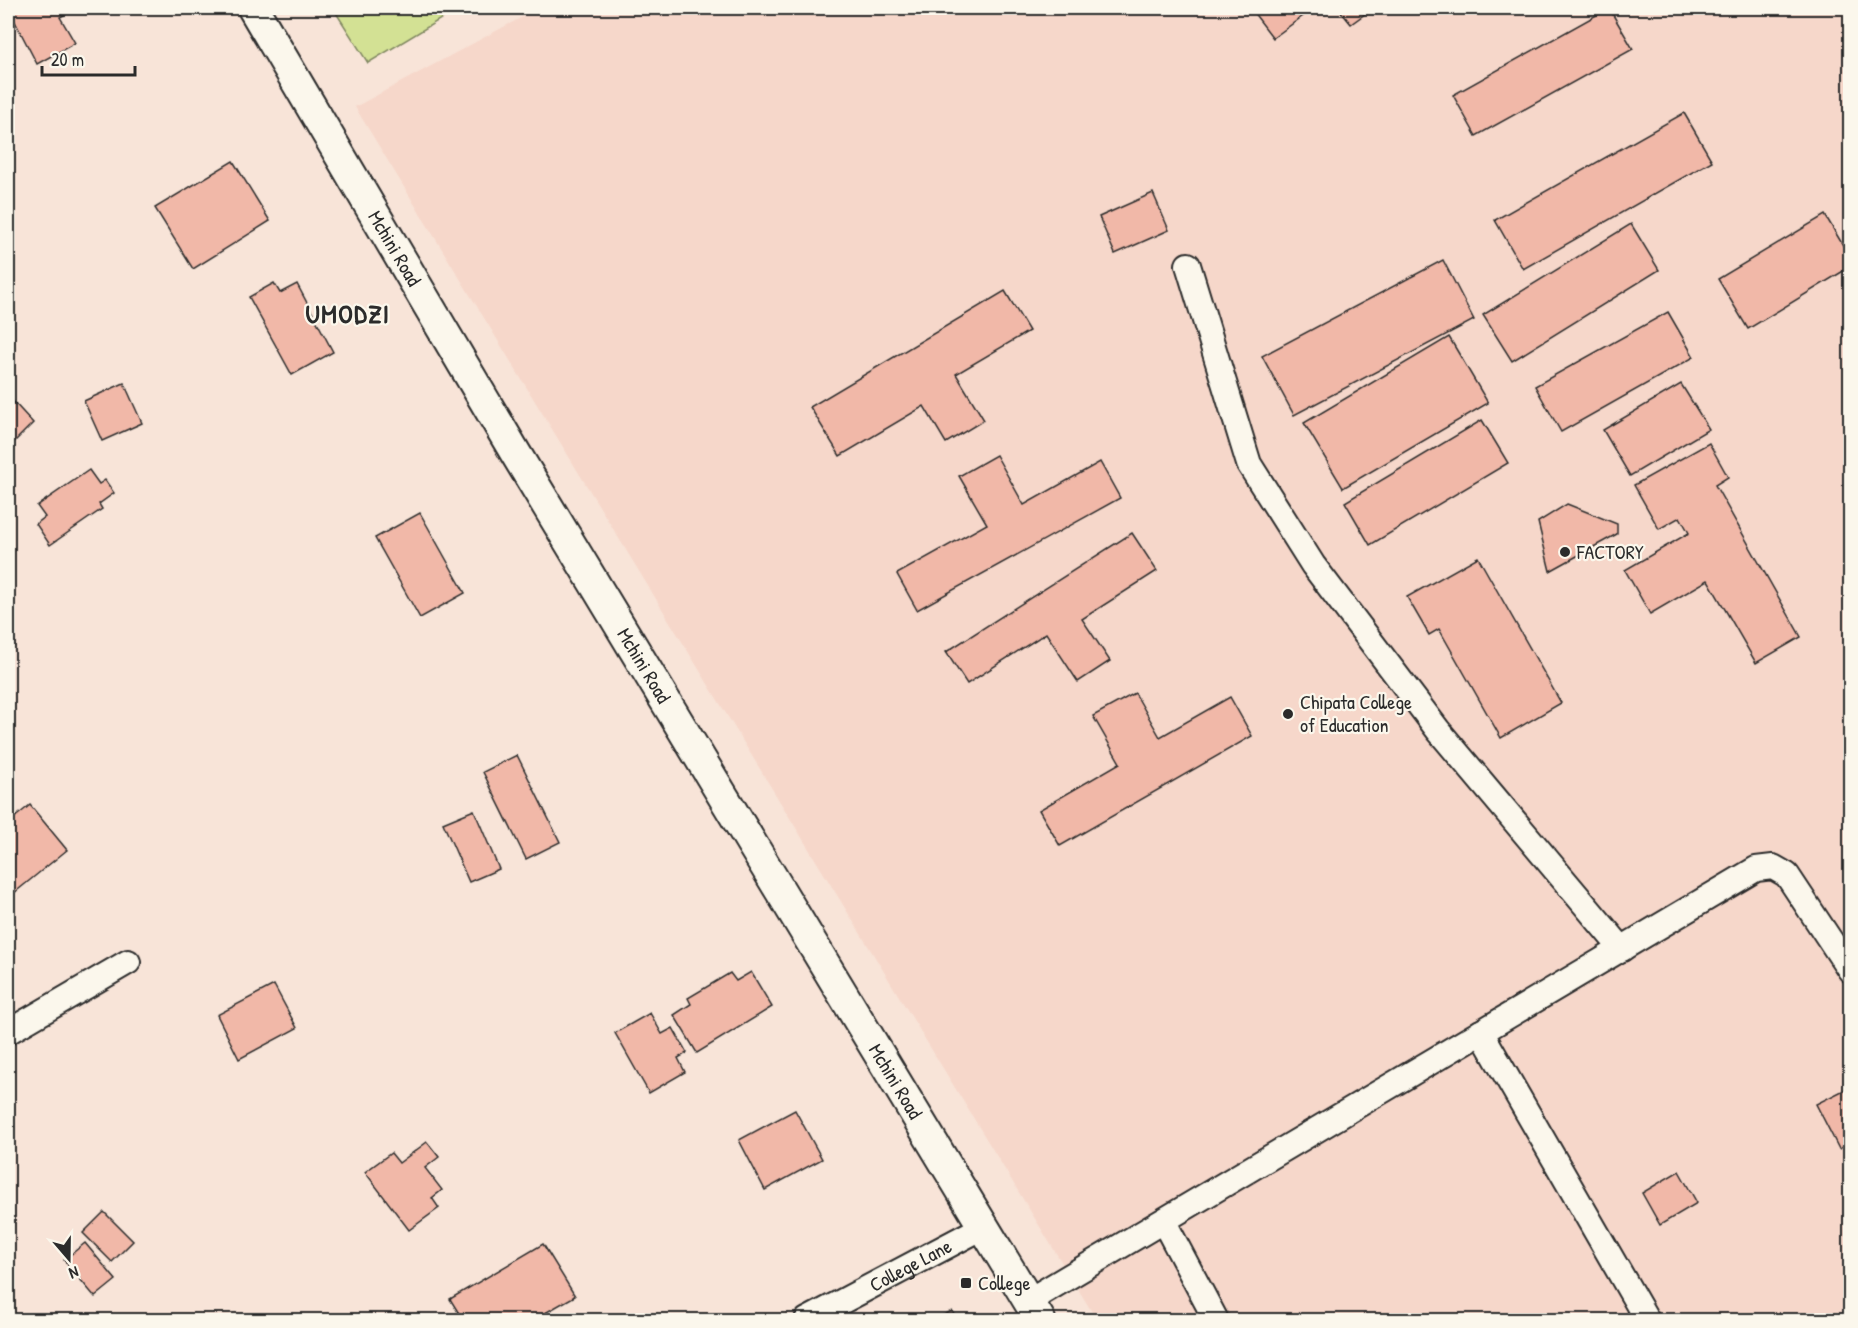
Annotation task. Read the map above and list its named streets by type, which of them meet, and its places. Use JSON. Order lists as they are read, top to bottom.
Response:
{
  "streets": {
    "street": ["Mchini Road", "College Lane"]
  },
  "crossings": [
    ["Mchini Road", "College Lane"]
  ],
  "districts": ["UMODZI"],
  "places": {
    "other": ["FACTORY", "Chipata College of Education"],
    "transit": ["College"]
  },
  "scale_bar": "20 m",
  "north": "bottom"
}
